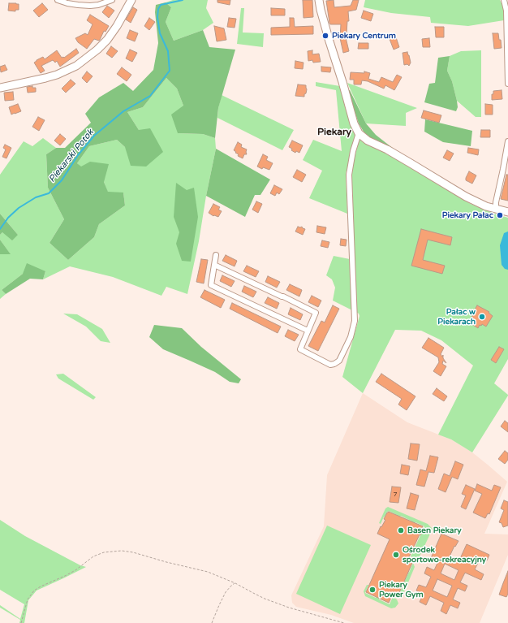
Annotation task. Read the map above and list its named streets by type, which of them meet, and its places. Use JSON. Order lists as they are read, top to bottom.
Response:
{
  "districts": ["Piekary"],
  "water": ["Piekarski Potok"],
  "places": [
    "Piekary Centrum",
    "Piekary Pałac",
    "Pałac w Piekarach",
    "Basen Piekary",
    "Ośrodek sportowo-rekreacyjny",
    "Piekary Power Gym"
  ],
  "house_numbers": ["7"]
}
